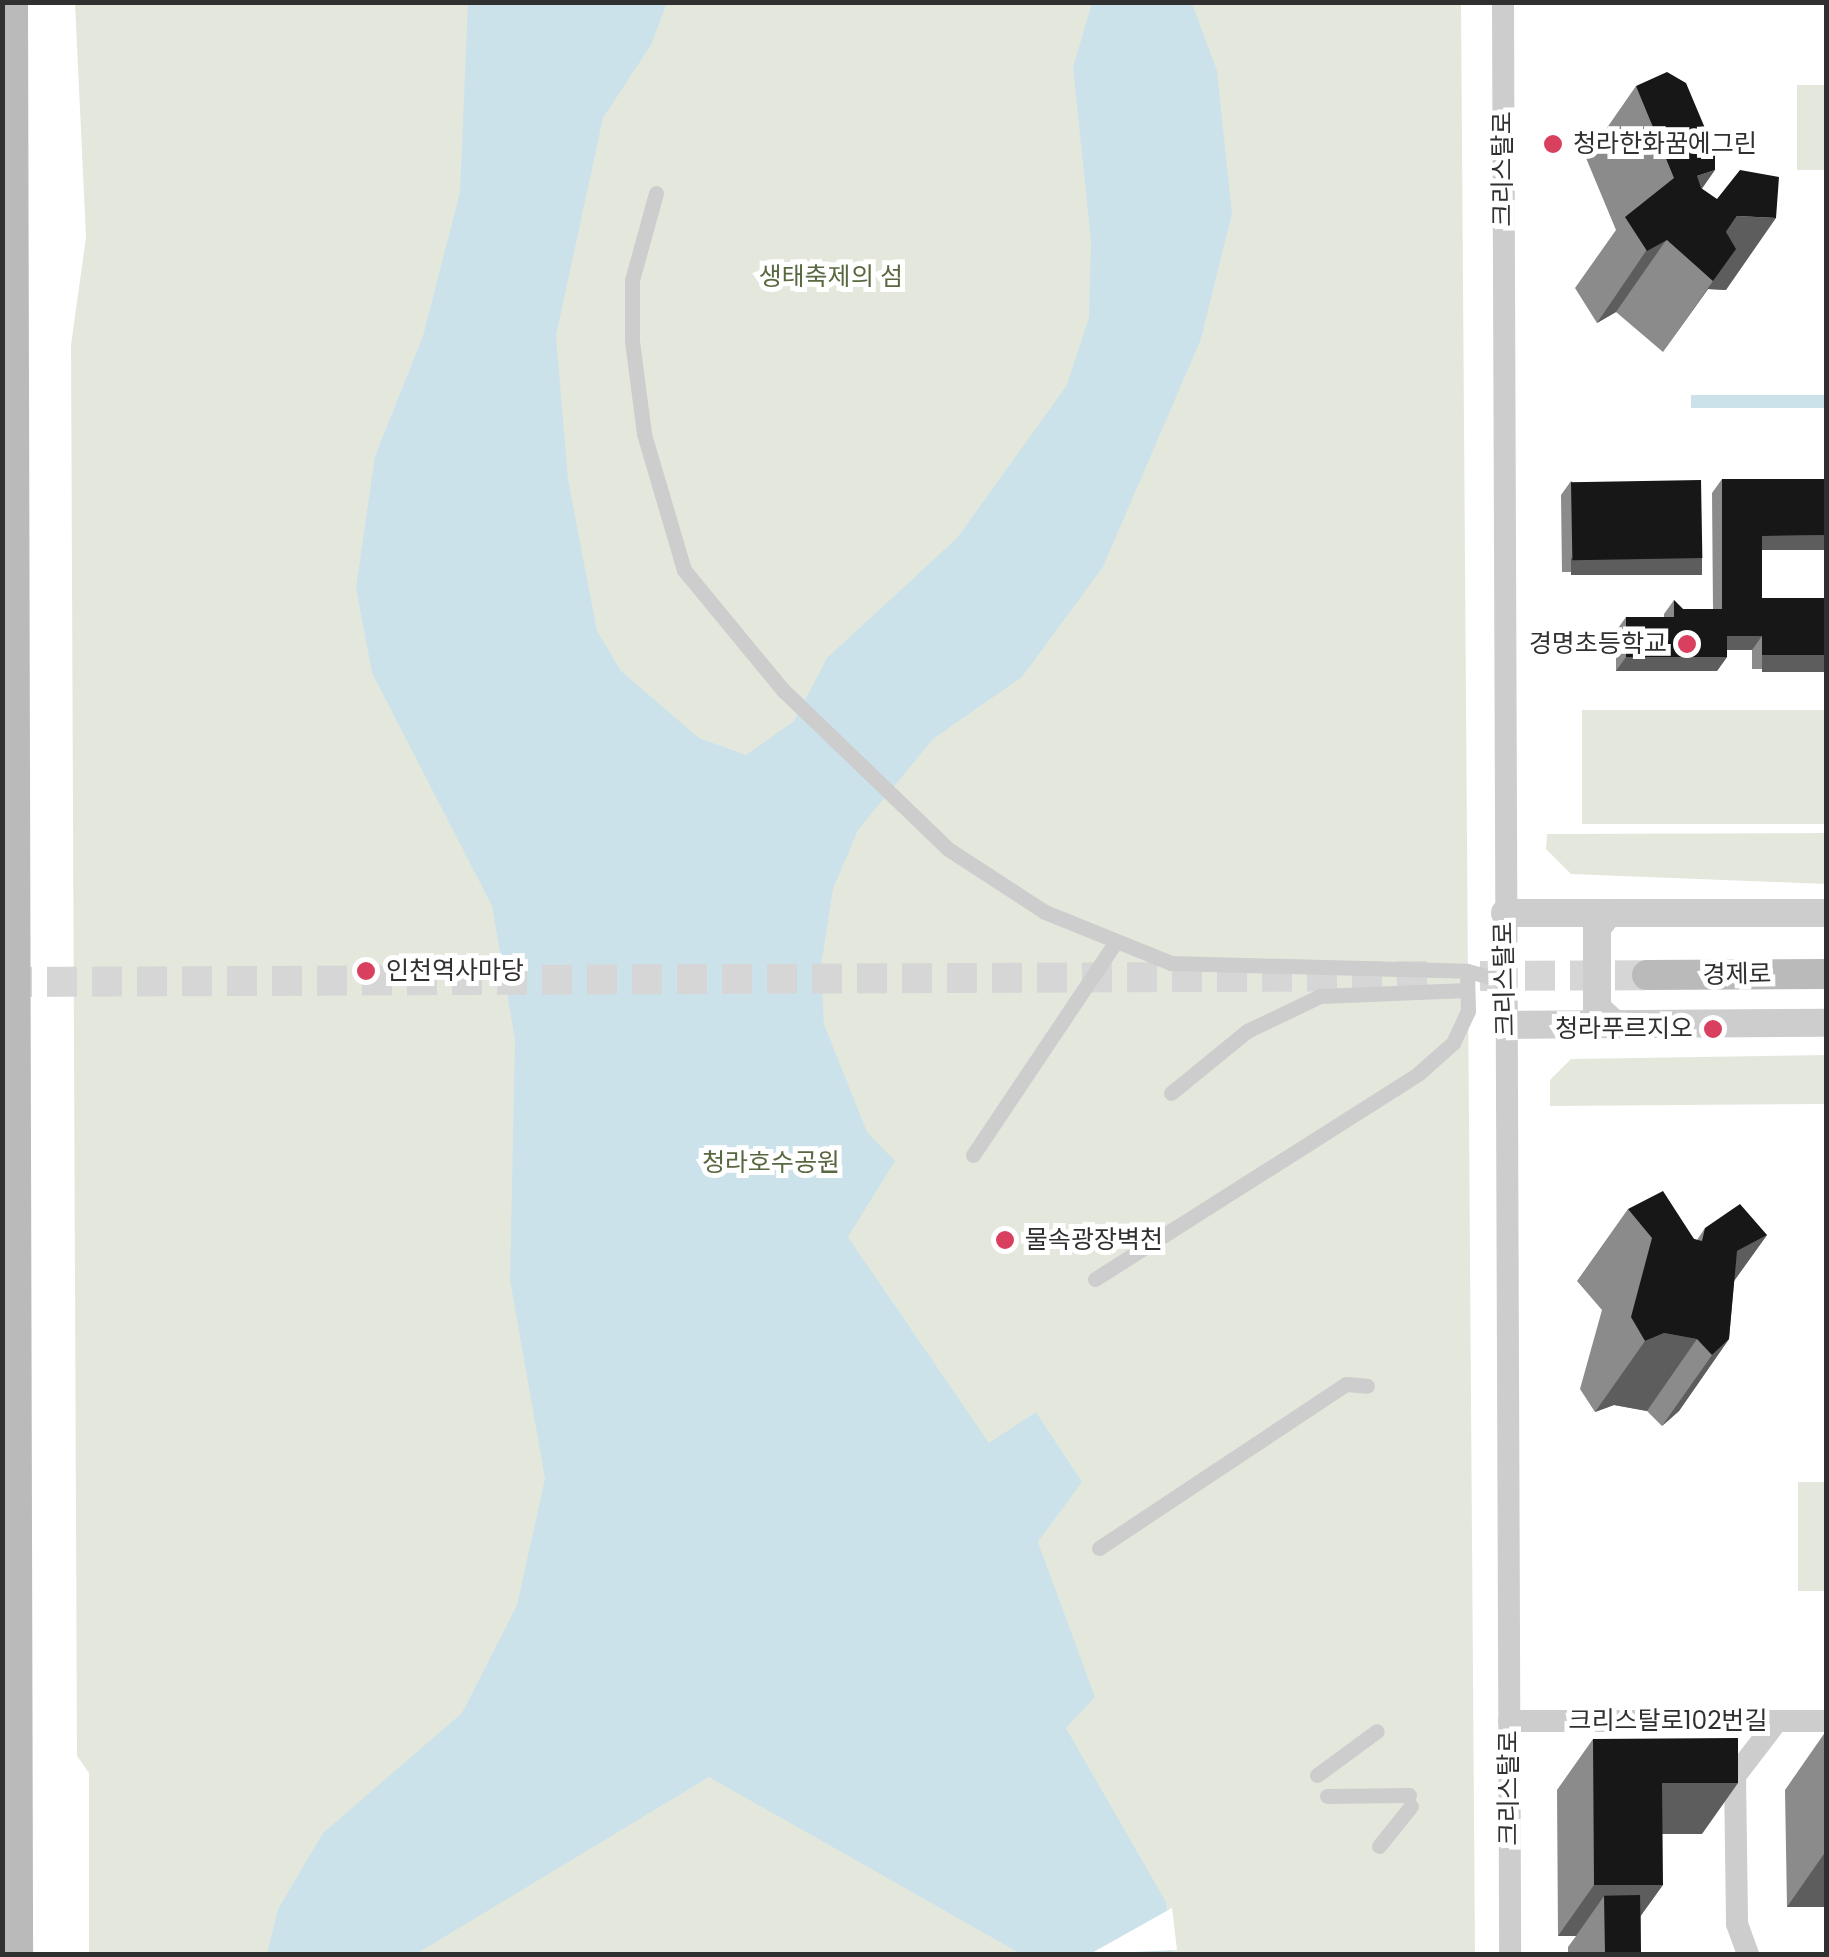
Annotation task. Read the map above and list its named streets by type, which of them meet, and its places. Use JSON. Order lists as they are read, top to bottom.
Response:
{
  "streets": {
    "main road": ["경제로"],
    "street": ["크리스탈로", "크리스탈로102번길"]
  },
  "crossings": [
    ["크리스탈로", "크리스탈로102번길"]
  ],
  "parks": ["생태축제의 섬", "청라호수공원"],
  "places": [
    "청라한화꿈에그린",
    "경명초등학교",
    "인천역사마당",
    "청라푸르지오",
    "물속광장벽천"
  ]
}
